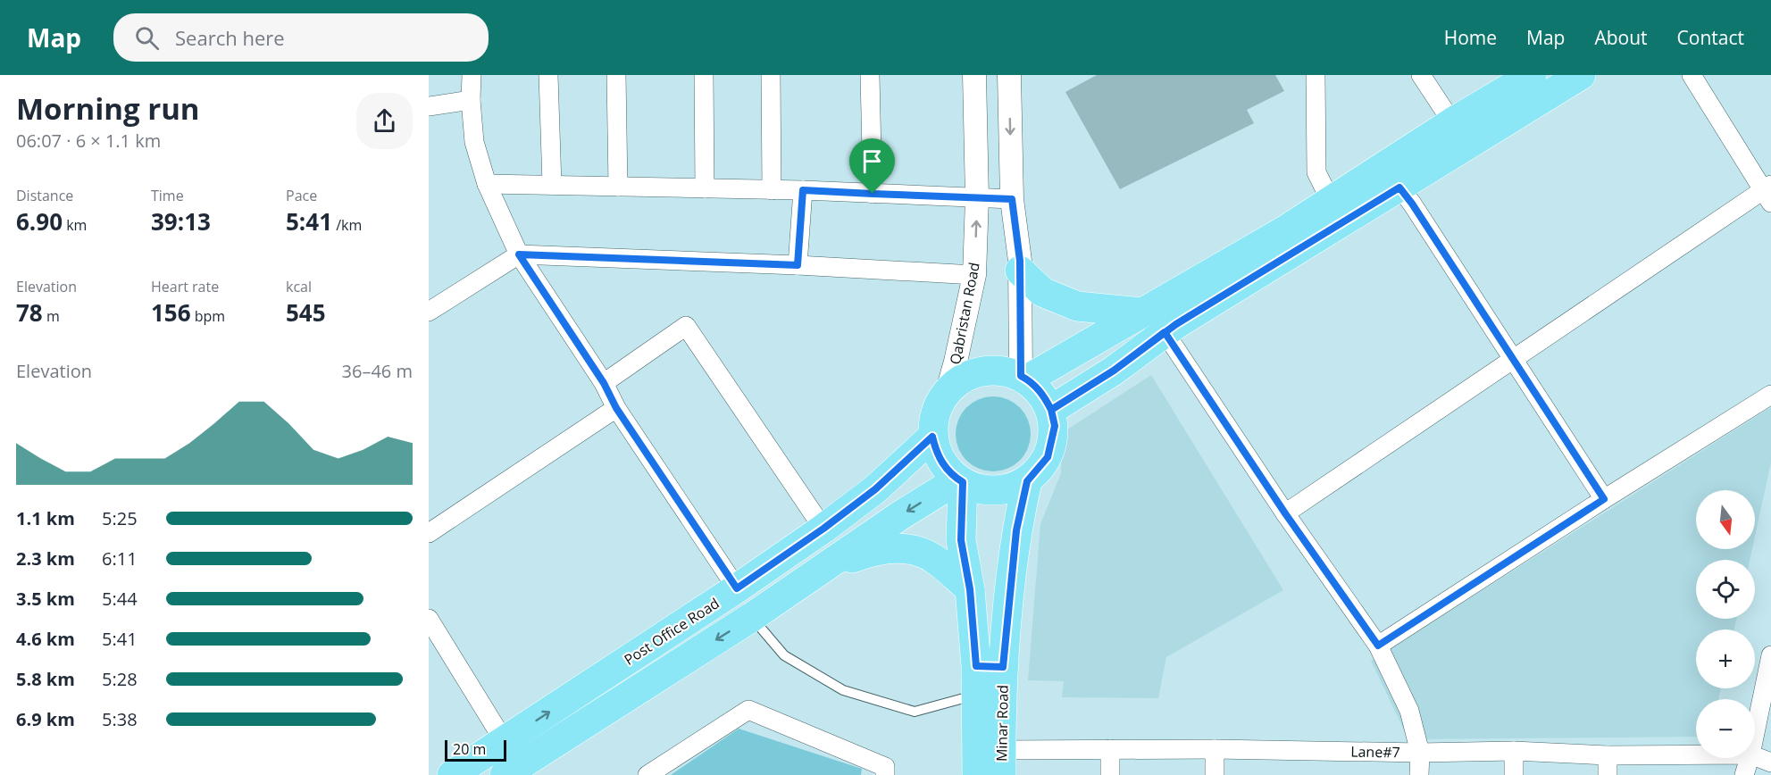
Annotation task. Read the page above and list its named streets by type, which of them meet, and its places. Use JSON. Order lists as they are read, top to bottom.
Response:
{
  "streets": {
    "main road": ["Post Office Road", "Minar Road"],
    "street": ["Qabristan Road", "Lane#7"]
  },
  "crossings": [
    ["Qabristan Road", "Post Office Road"],
    ["Qabristan Road", "Minar Road"],
    ["Post Office Road", "Minar Road"],
    ["Minar Road", "Lane#7"]
  ],
  "scale_bar": "20 m",
  "north": "bottom",
  "page": {
    "header": "Map",
    "search": "Search here",
    "nav": [
      "Home",
      "Map",
      "About",
      "Contact"
    ],
    "heading": ["Morning run", "06:07 · 6 × 1.1 km"],
    "stats": [
      ["Distance", "6.90 km"],
      ["Time", "39:13"],
      ["Pace", "5:41 /km"],
      ["Elevation", "78 m"],
      ["Heart rate", "156 bpm"],
      ["kcal", "545"]
    ],
    "chart": ["Elevation", "36–46 m"],
    "map_buttons": ["+", "−"],
    "list": [
      {
        "name": "1.1 km",
        "note": "5:25"
      },
      {
        "name": "2.3 km",
        "note": "6:11"
      },
      {
        "name": "3.5 km",
        "note": "5:44"
      },
      {
        "name": "4.6 km",
        "note": "5:41"
      },
      {
        "name": "5.8 km",
        "note": "5:28"
      },
      {
        "name": "6.9 km",
        "note": "5:38"
      }
    ],
    "scale": "20 m"
  }
}
